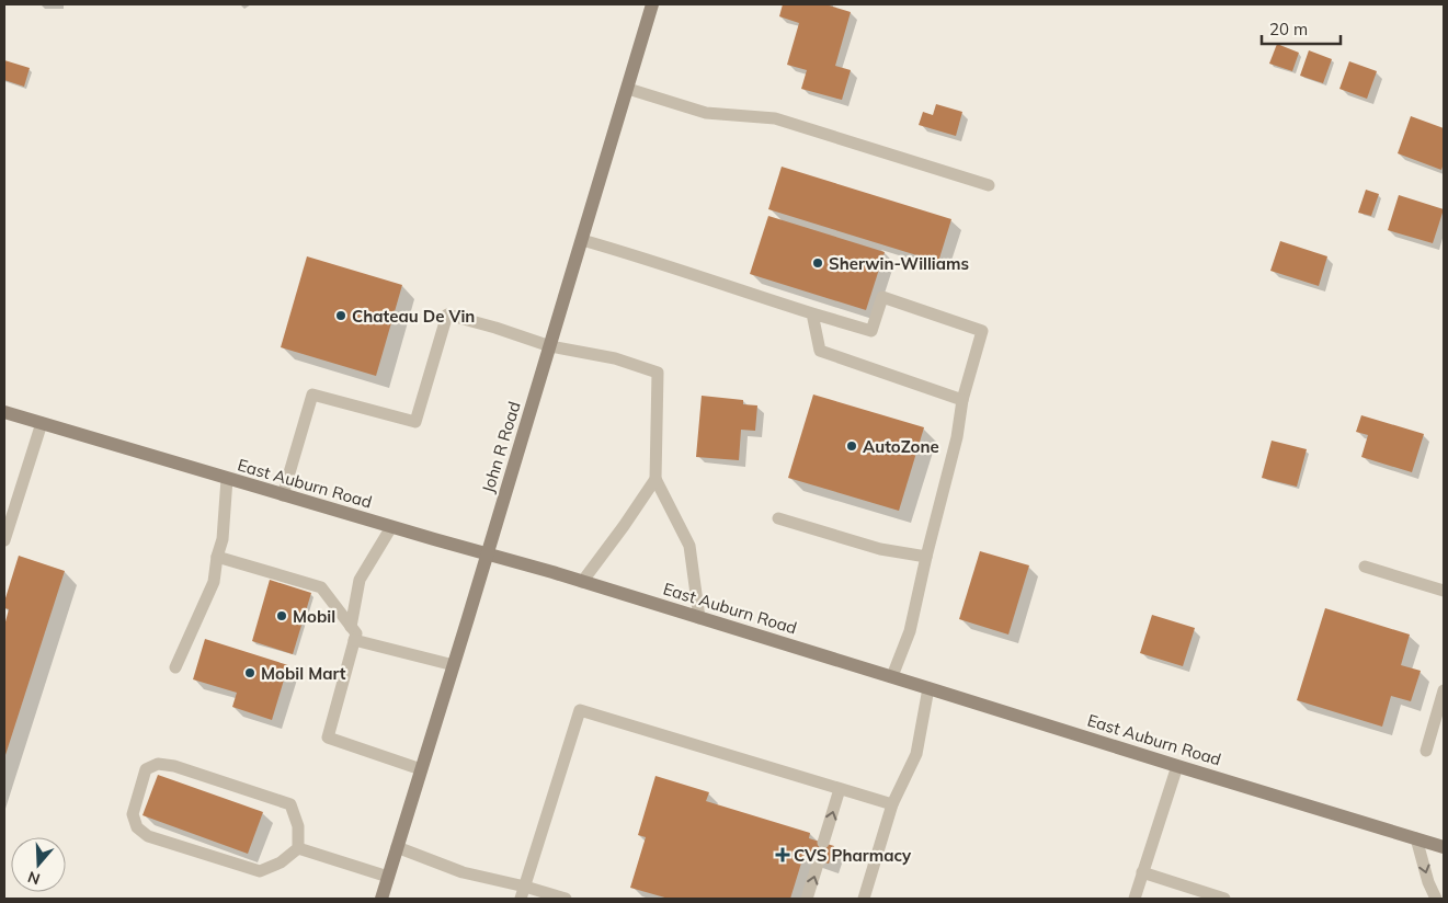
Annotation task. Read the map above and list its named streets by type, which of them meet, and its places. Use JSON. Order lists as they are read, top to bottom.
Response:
{
  "streets": {
    "main road": ["John R Road", "East Auburn Road"]
  },
  "crossings": [
    ["John R Road", "East Auburn Road"]
  ],
  "places": {
    "other": [
      "Sherwin-Williams",
      "Chateau De Vin",
      "AutoZone",
      "Mobil",
      "Mobil Mart"
    ],
    "health": ["CVS Pharmacy"]
  },
  "scale_bar": "20 m",
  "north": "bottom"
}
